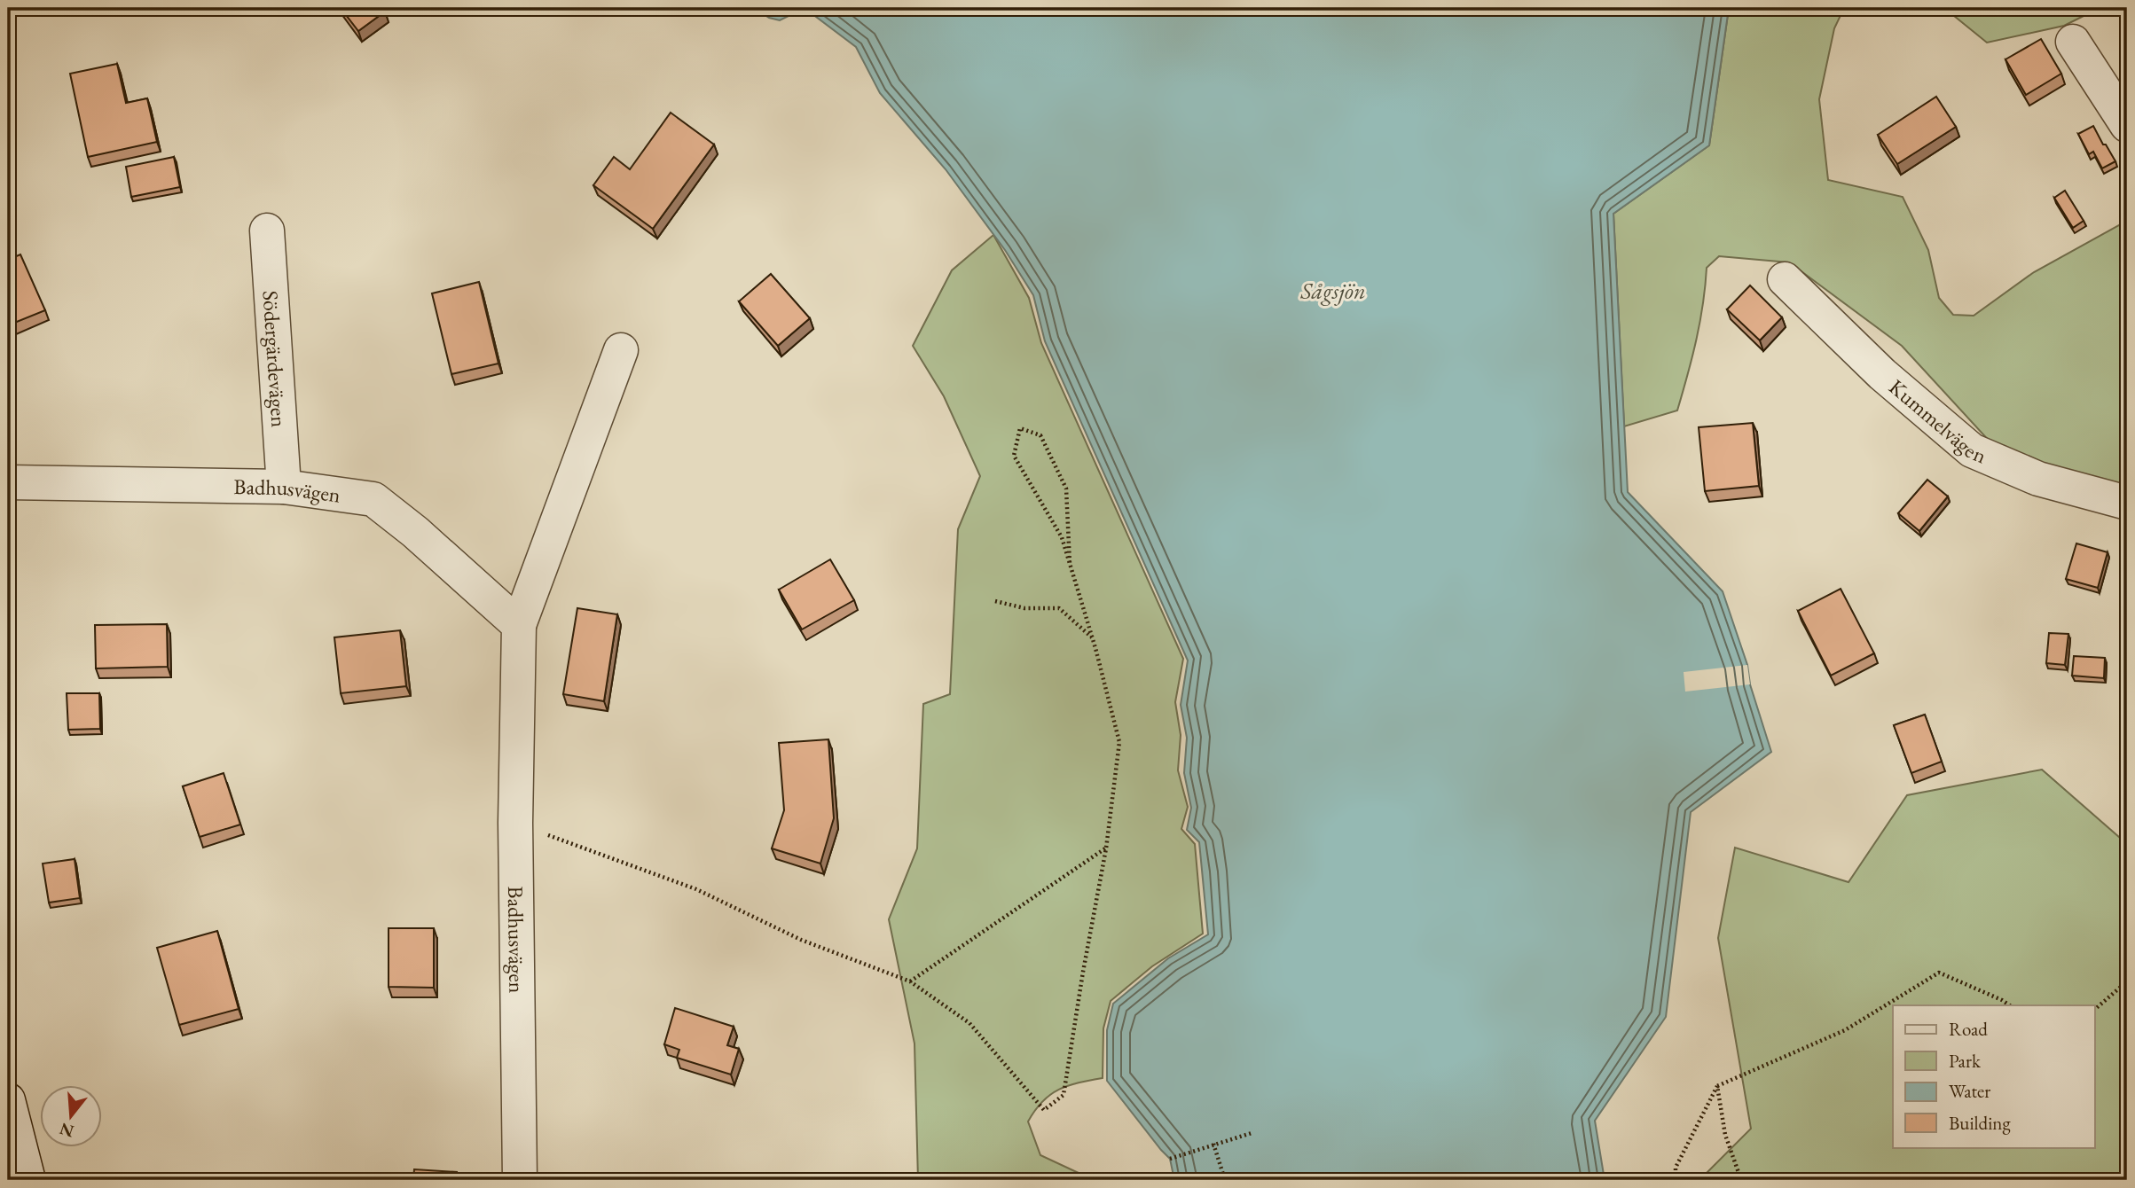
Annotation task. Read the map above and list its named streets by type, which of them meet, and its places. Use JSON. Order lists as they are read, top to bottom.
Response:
{
  "streets": {
    "street": ["Södergärdevägen", "Kummelvägen", "Badhusvägen"]
  },
  "crossings": [
    ["Södergärdevägen", "Badhusvägen"]
  ],
  "water": ["Sågsjön"],
  "legend": [
    "Road",
    "Park",
    "Water",
    "Building"
  ],
  "north": "bottom"
}
